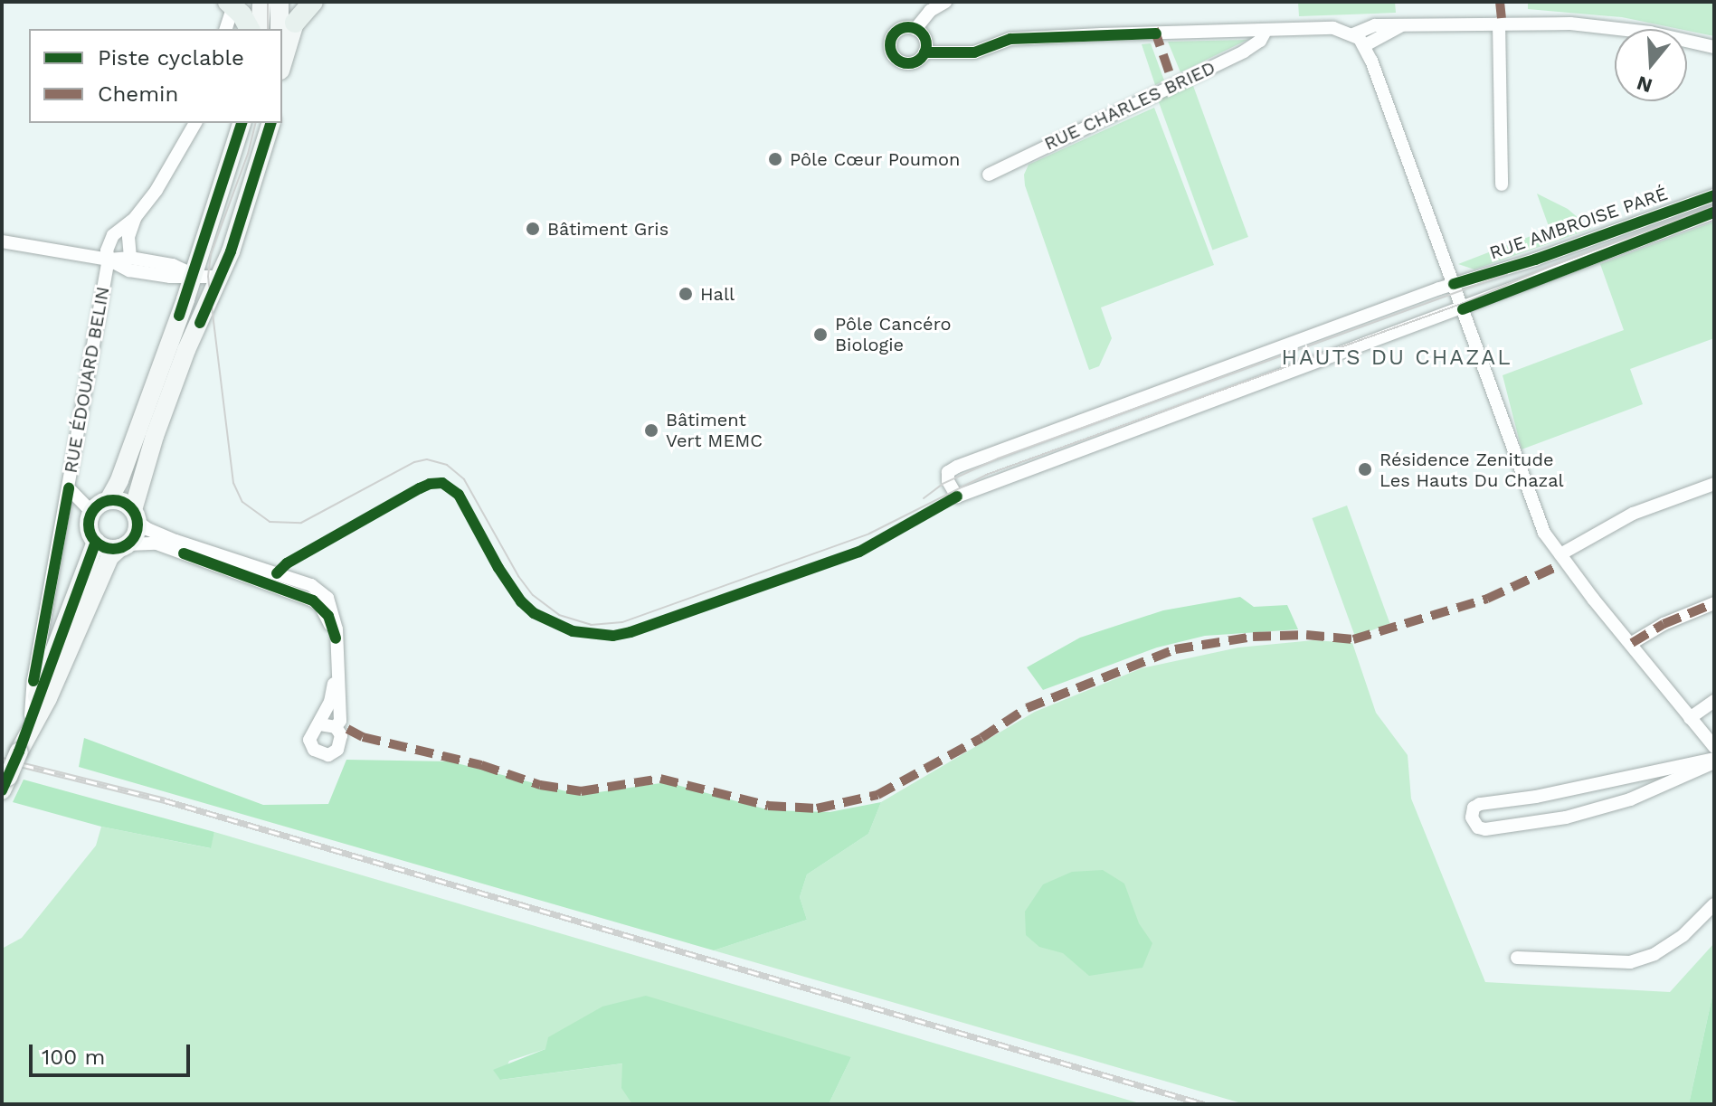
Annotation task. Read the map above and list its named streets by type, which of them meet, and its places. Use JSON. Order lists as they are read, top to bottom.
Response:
{
  "streets": {
    "street": ["RUE CHARLES BRIED", "RUE AMBROISE PARÉ", "RUE ÉDOUARD BELIN"]
  },
  "districts": ["HAUTS DU CHAZAL"],
  "places": [
    "Pôle Cœur Poumon",
    "Bâtiment Gris",
    "Hall",
    "Pôle Cancéro Biologie",
    "Bâtiment Vert MEMC",
    "Résidence Zenitude Les Hauts Du Chazal"
  ],
  "legend": ["Piste cyclable", "Chemin"],
  "scale_bar": "100 m",
  "north": "bottom"
}
